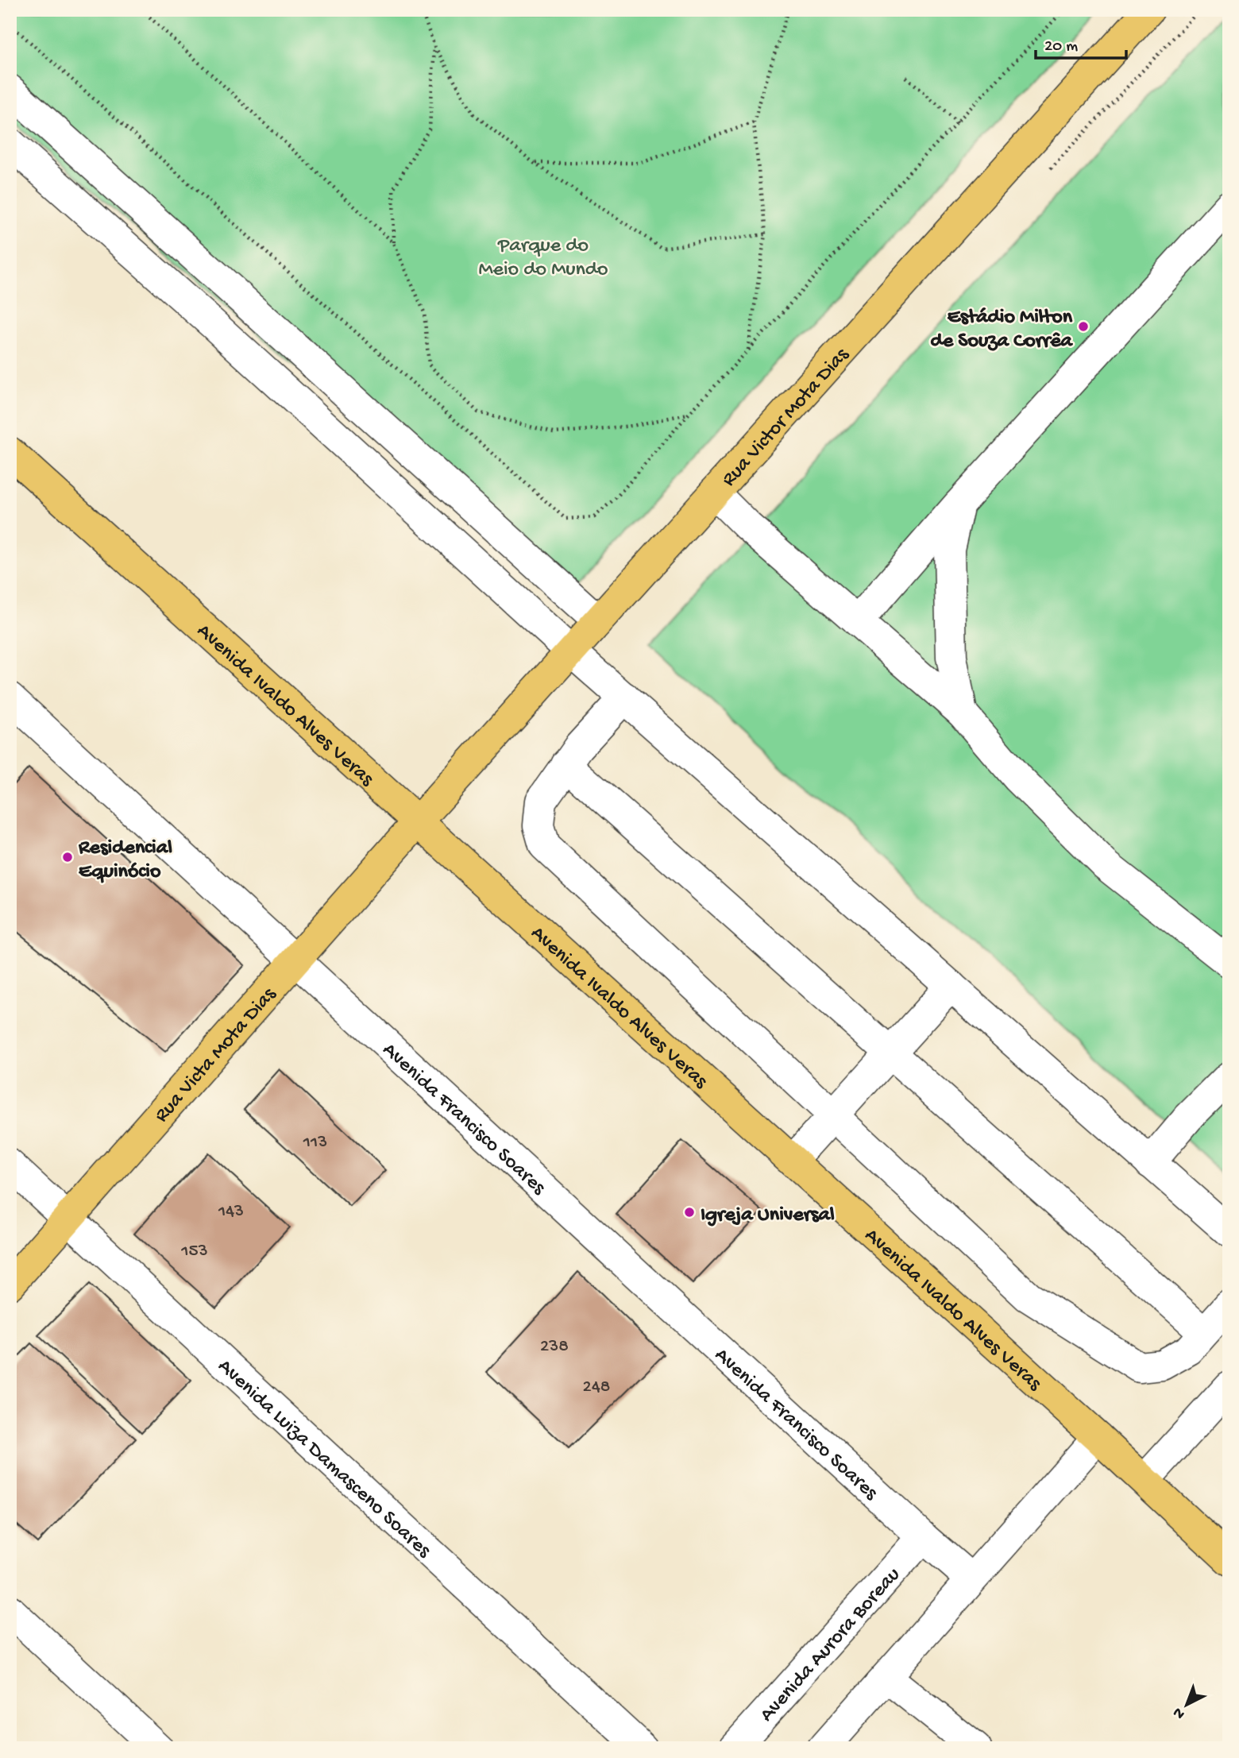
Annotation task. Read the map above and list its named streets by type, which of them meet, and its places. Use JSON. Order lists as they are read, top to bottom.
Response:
{
  "streets": {
    "main road": ["Rua Victor Mota Dias", "Avenida Ivaldo Alves Veras", "Rua Victa Mota Dias"],
    "street": ["Avenida Francisco Soares", "Avenida Luiza Damasceno Soares", "Avenida Aurora Boreau"]
  },
  "crossings": [
    ["Rua Victor Mota Dias", "Avenida Ivaldo Alves Veras"],
    ["Rua Victor Mota Dias", "Rua Victa Mota Dias"],
    ["Avenida Ivaldo Alves Veras", "Rua Victa Mota Dias"],
    ["Rua Victa Mota Dias", "Avenida Francisco Soares"],
    ["Rua Victa Mota Dias", "Avenida Luiza Damasceno Soares"],
    ["Avenida Francisco Soares", "Avenida Aurora Boreau"]
  ],
  "parks": ["Parque do Meio do Mundo"],
  "places": ["Estádio Milton de Souza Corrêa", "Residencial Equinócio", "Igreja Universal"],
  "house_numbers": [
    "113",
    "143",
    "153",
    "238",
    "248"
  ],
  "scale_bar": "20 m",
  "north": "bottom left"
}
